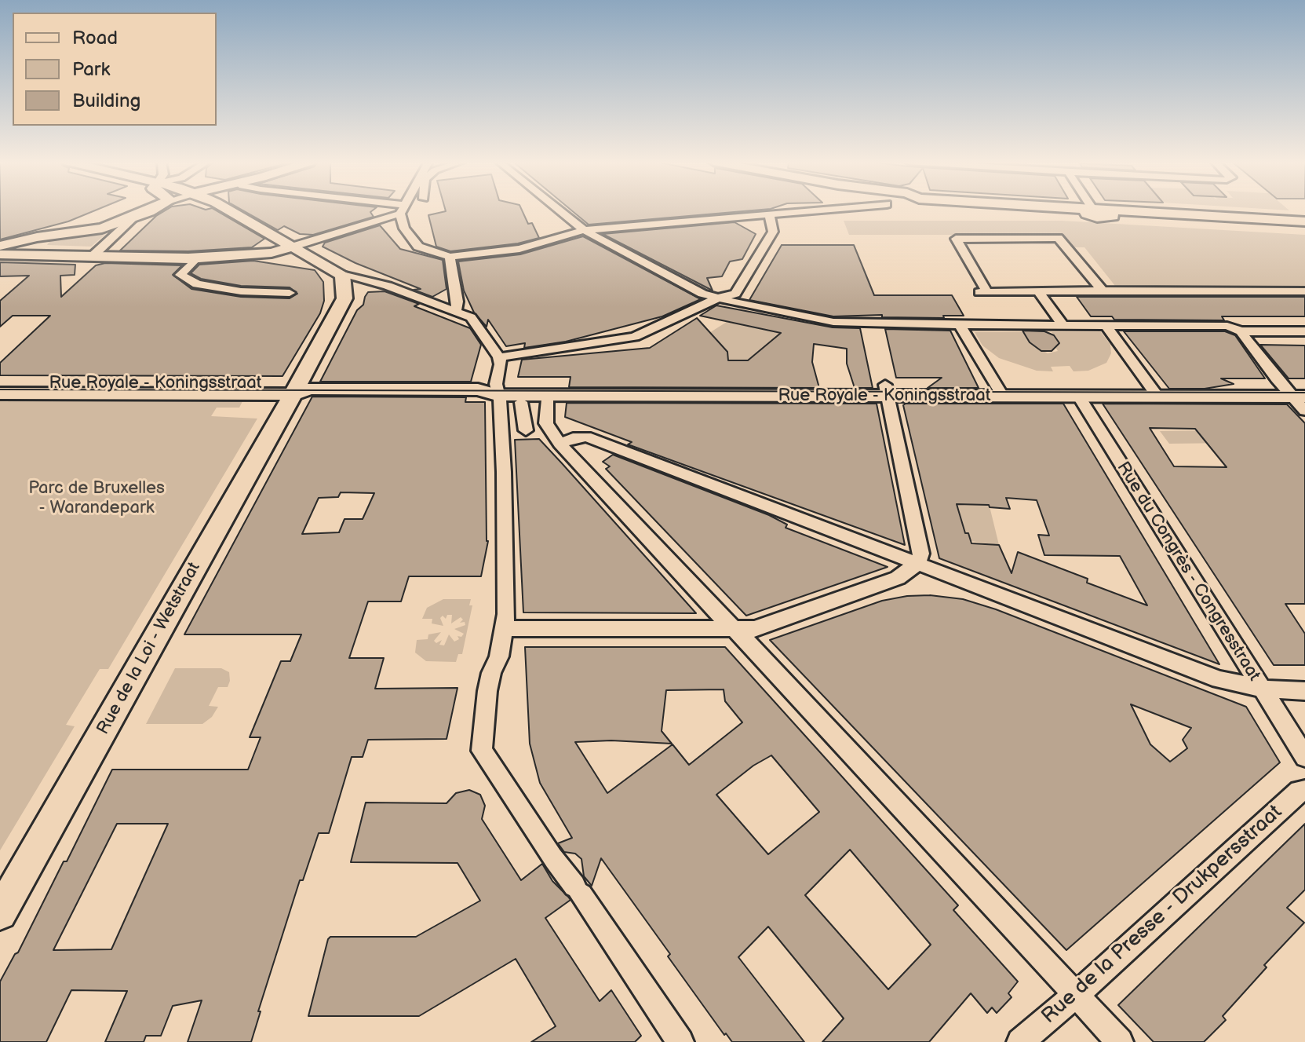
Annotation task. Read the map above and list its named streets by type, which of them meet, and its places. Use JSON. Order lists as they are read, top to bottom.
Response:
{
  "streets": {
    "street": [
      "Rue Royale - Koningsstraat",
      "Rue du Congrès - Congresstraat",
      "Rue de la Loi - Wetstraat",
      "Rue de la Presse - Drukpersstraat"
    ]
  },
  "crossings": [
    ["Rue Royale - Koningsstraat", "Rue du Congrès - Congresstraat"],
    ["Rue Royale - Koningsstraat", "Rue de la Loi - Wetstraat"]
  ],
  "parks": ["Parc de Bruxelles - Warandepark"],
  "legend": ["Road", "Park", "Building"]
}
